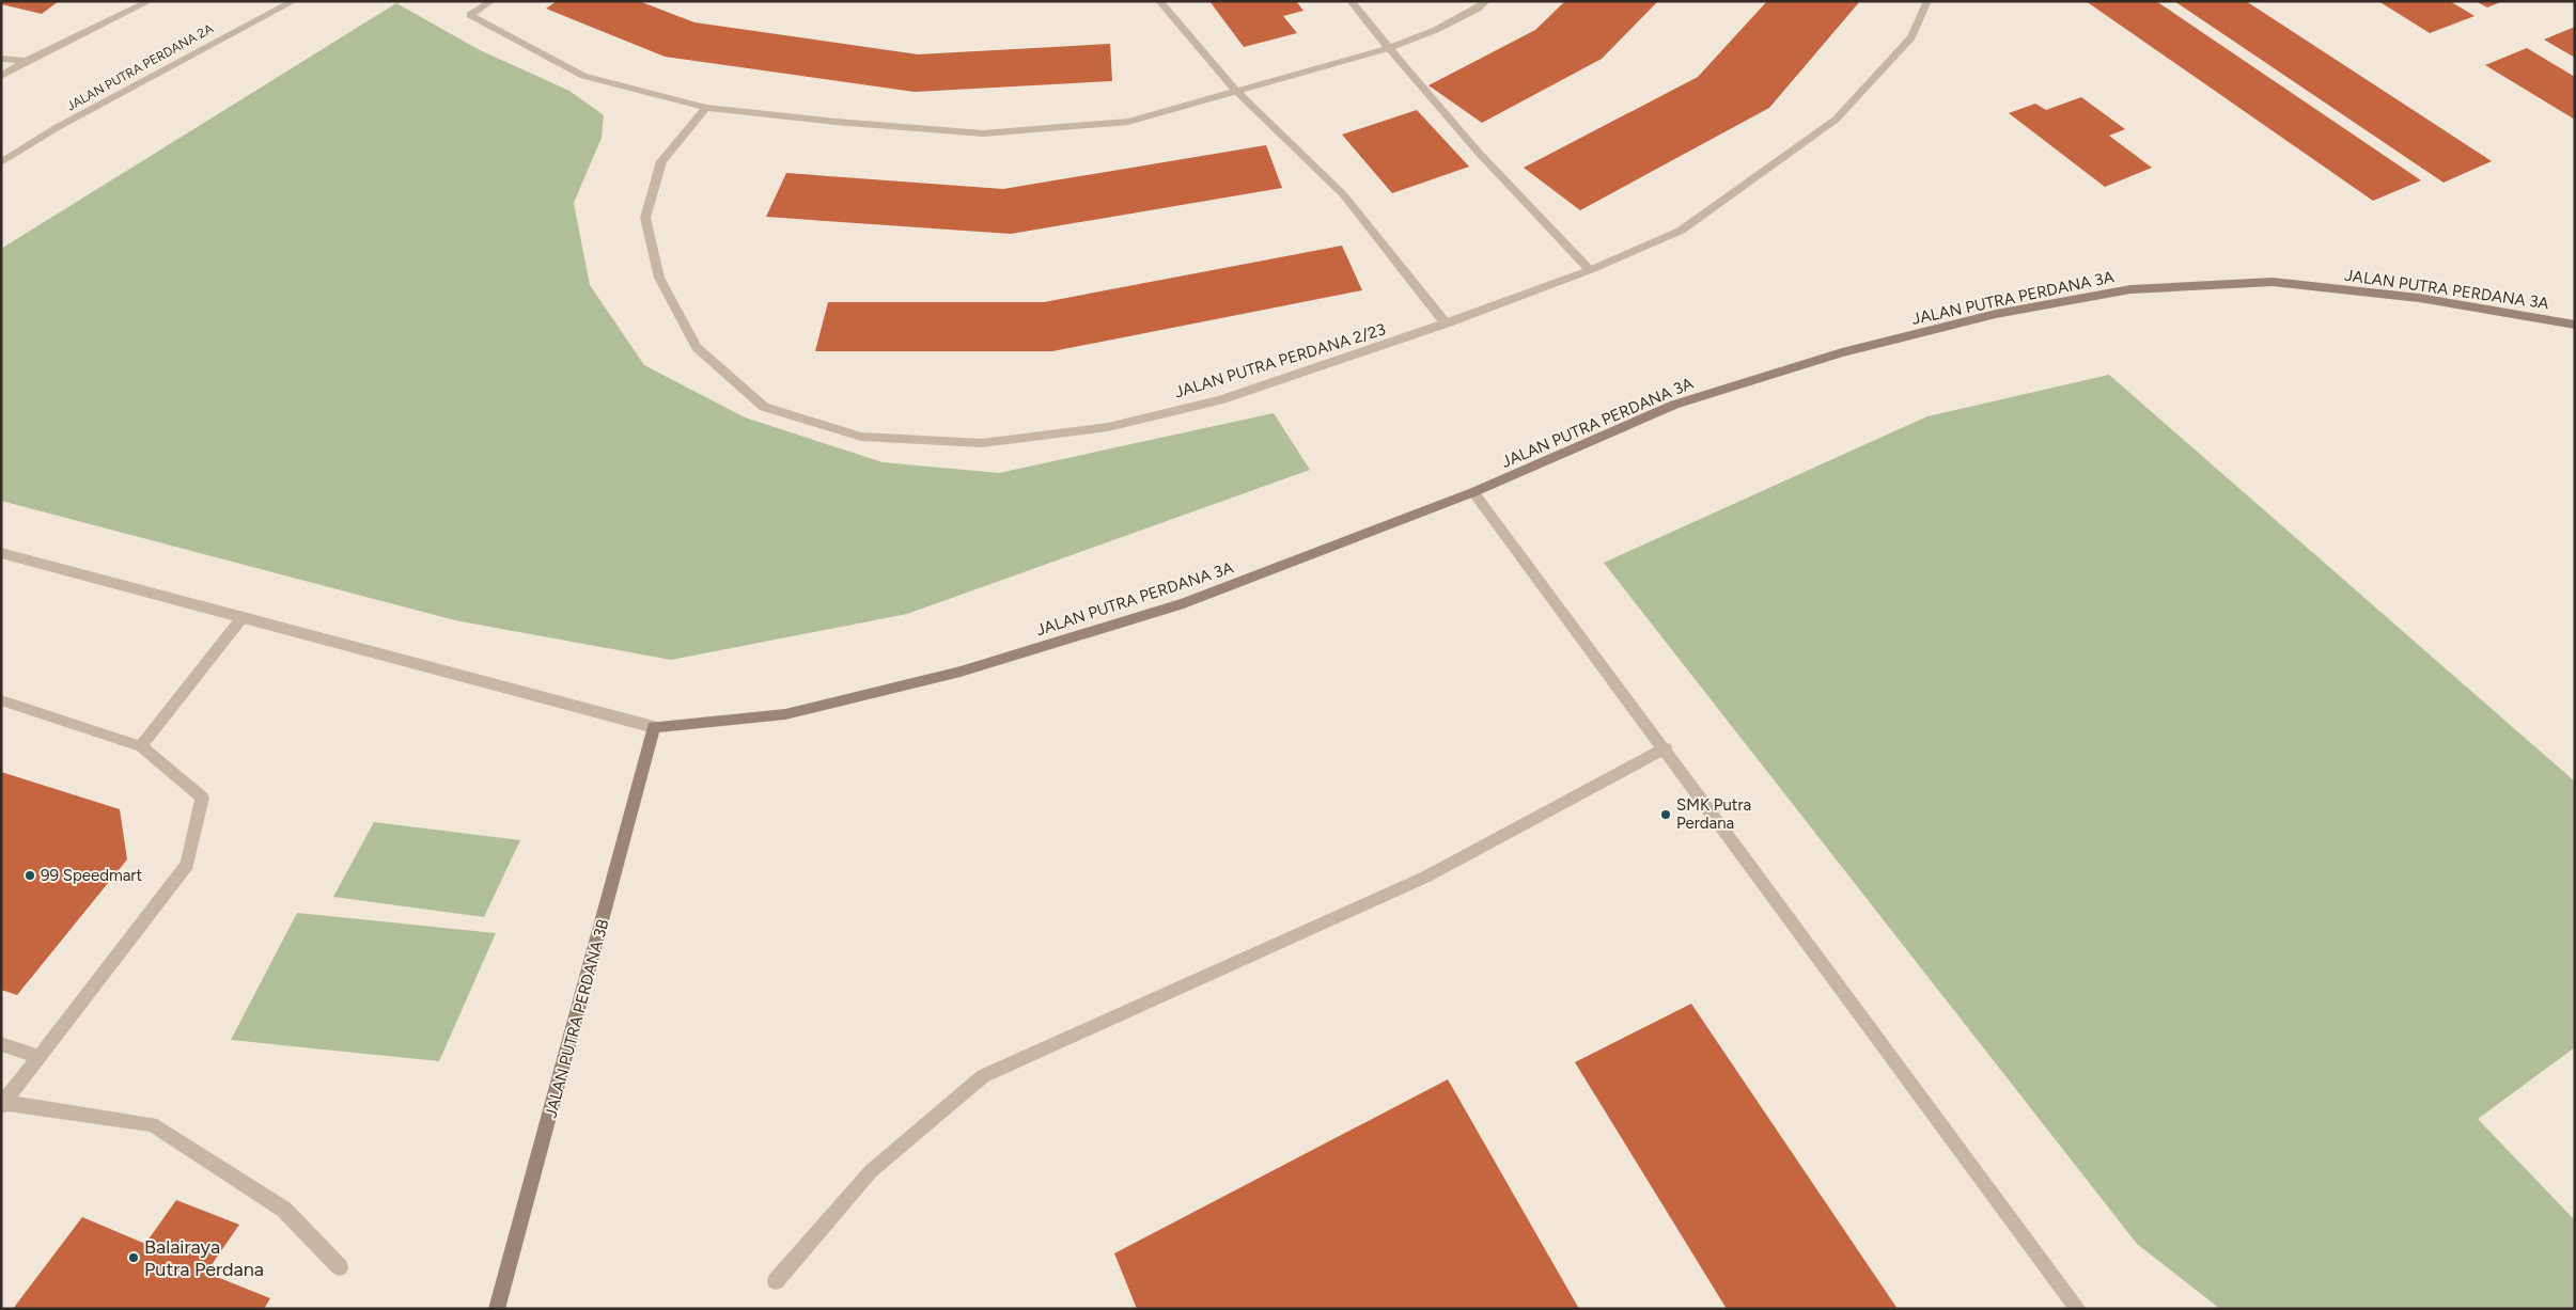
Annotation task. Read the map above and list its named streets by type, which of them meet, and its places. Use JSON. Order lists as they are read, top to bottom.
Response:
{
  "streets": {
    "street": [
      "JALAN PUTRA PERDANA 2A",
      "JALAN PUTRA PERDANA 3A",
      "JALAN PUTRA PERDANA 2/23",
      "JALAN PUTRA PERDANA 3B"
    ]
  },
  "crossings": [
    ["JALAN PUTRA PERDANA 3A", "JALAN PUTRA PERDANA 3B"]
  ],
  "places": ["SMK Putra Perdana", "99 Speedmart", "Balairaya Putra Perdana"]
}
